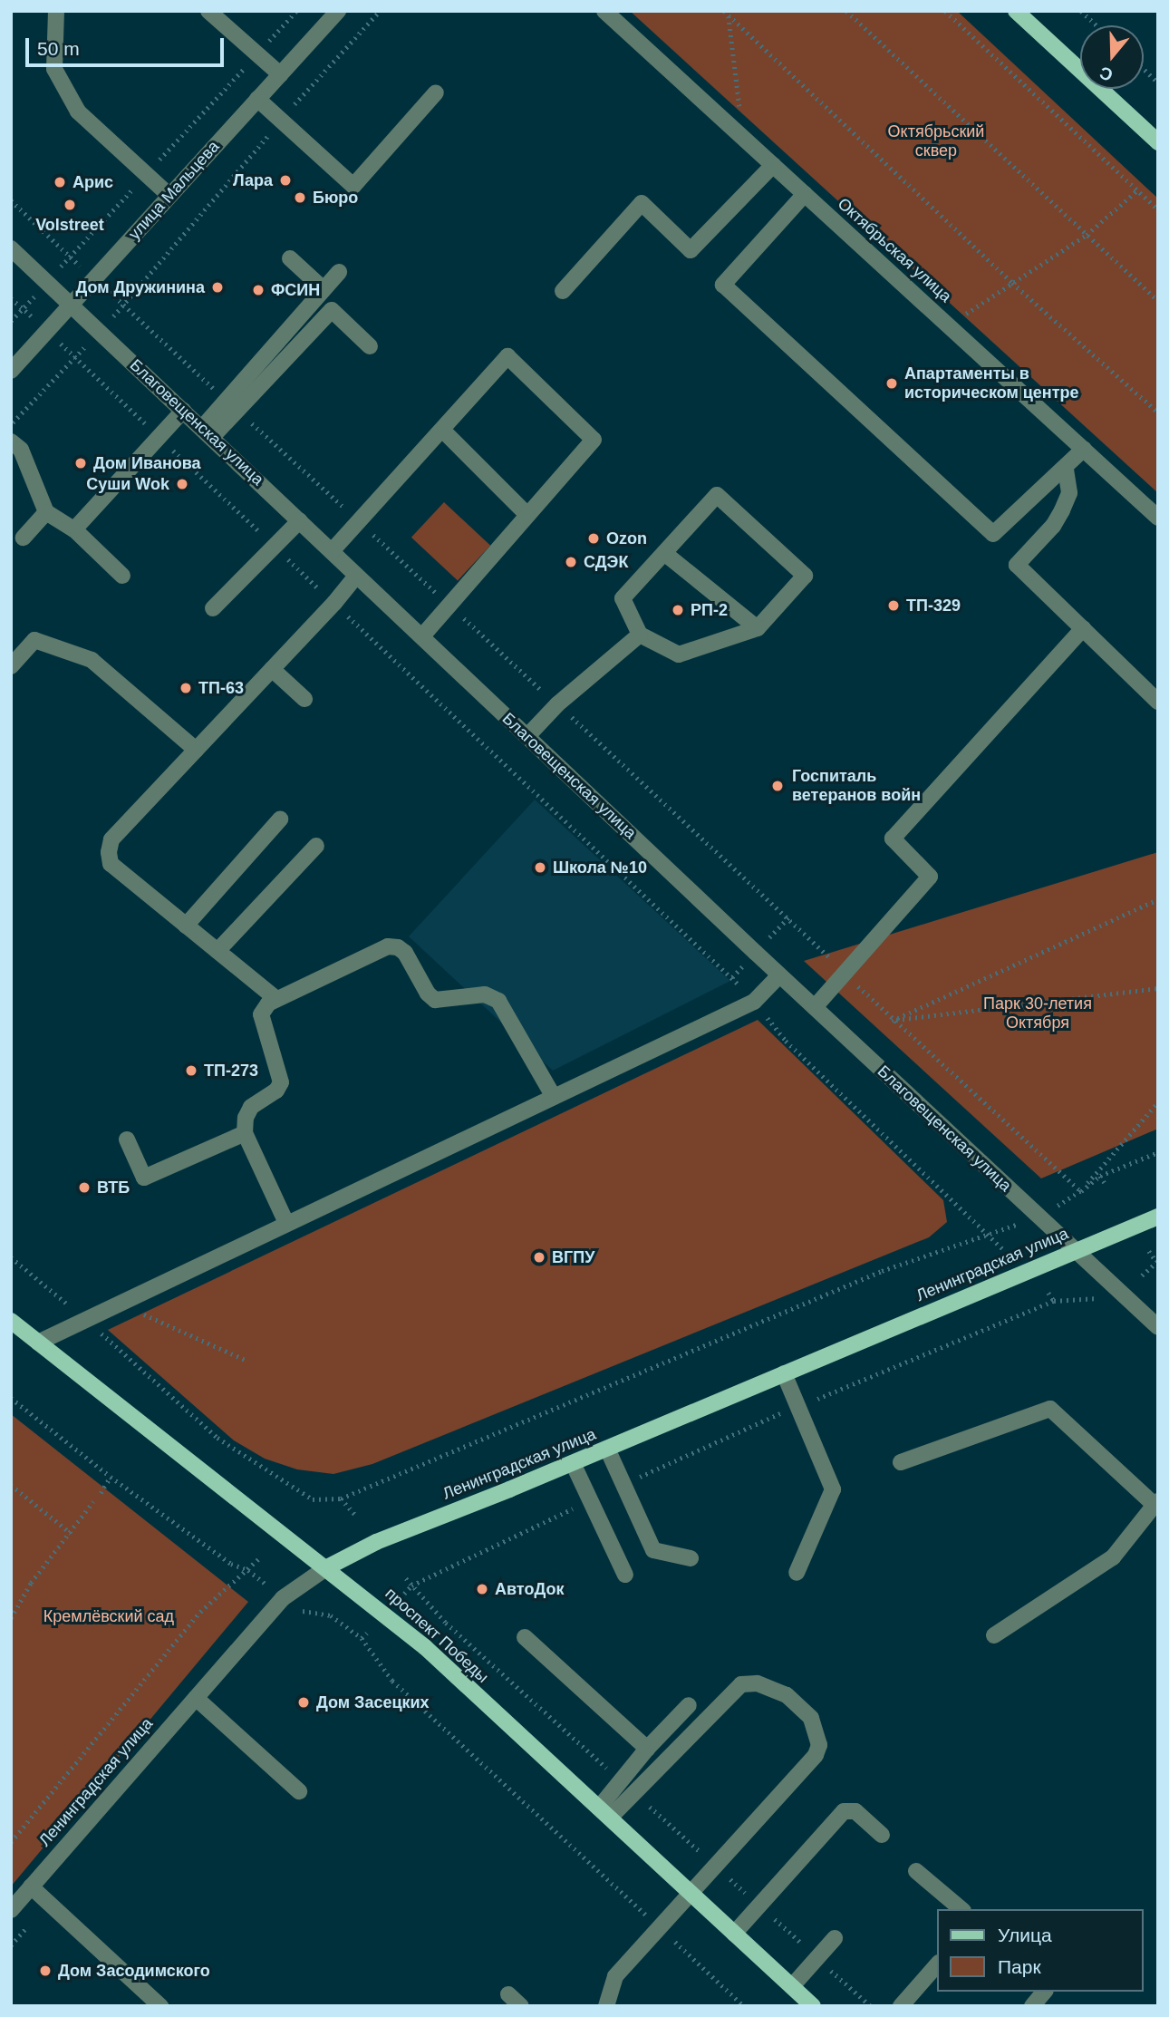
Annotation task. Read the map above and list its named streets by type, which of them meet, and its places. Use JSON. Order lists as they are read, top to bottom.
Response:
{
  "streets": {
    "main road": ["Ленинградская улица", "проспект Победы"],
    "street": ["улица Мальцева", "Октябрьская улица", "Благовещенская улица"]
  },
  "crossings": [
    ["улица Мальцева", "Благовещенская улица"],
    ["Благовещенская улица", "Ленинградская улица"],
    ["Ленинградская улица", "проспект Победы"]
  ],
  "parks": ["Октябрьский сквер", "Парк 30-летия Октября", "Кремлёвский сад"],
  "places": [
    "Лара",
    "Арис",
    "Бюро",
    "Volstreet",
    "Дом Дружинина",
    "ФСИН",
    "Апартаменты в историческом центре",
    "Дом Иванова",
    "Суши Wok",
    "Ozon",
    "СДЭК",
    "ТП-329",
    "РП-2",
    "ТП-63",
    "Госпиталь ветеранов войн",
    "Школа №10",
    "ТП-273",
    "ВТБ",
    "ВГПУ",
    "АвтоДок",
    "Дом Засецких",
    "Дом Засодимского"
  ],
  "legend": ["Улица", "Парк"],
  "scale_bar": "50 m",
  "north": "bottom"
}
